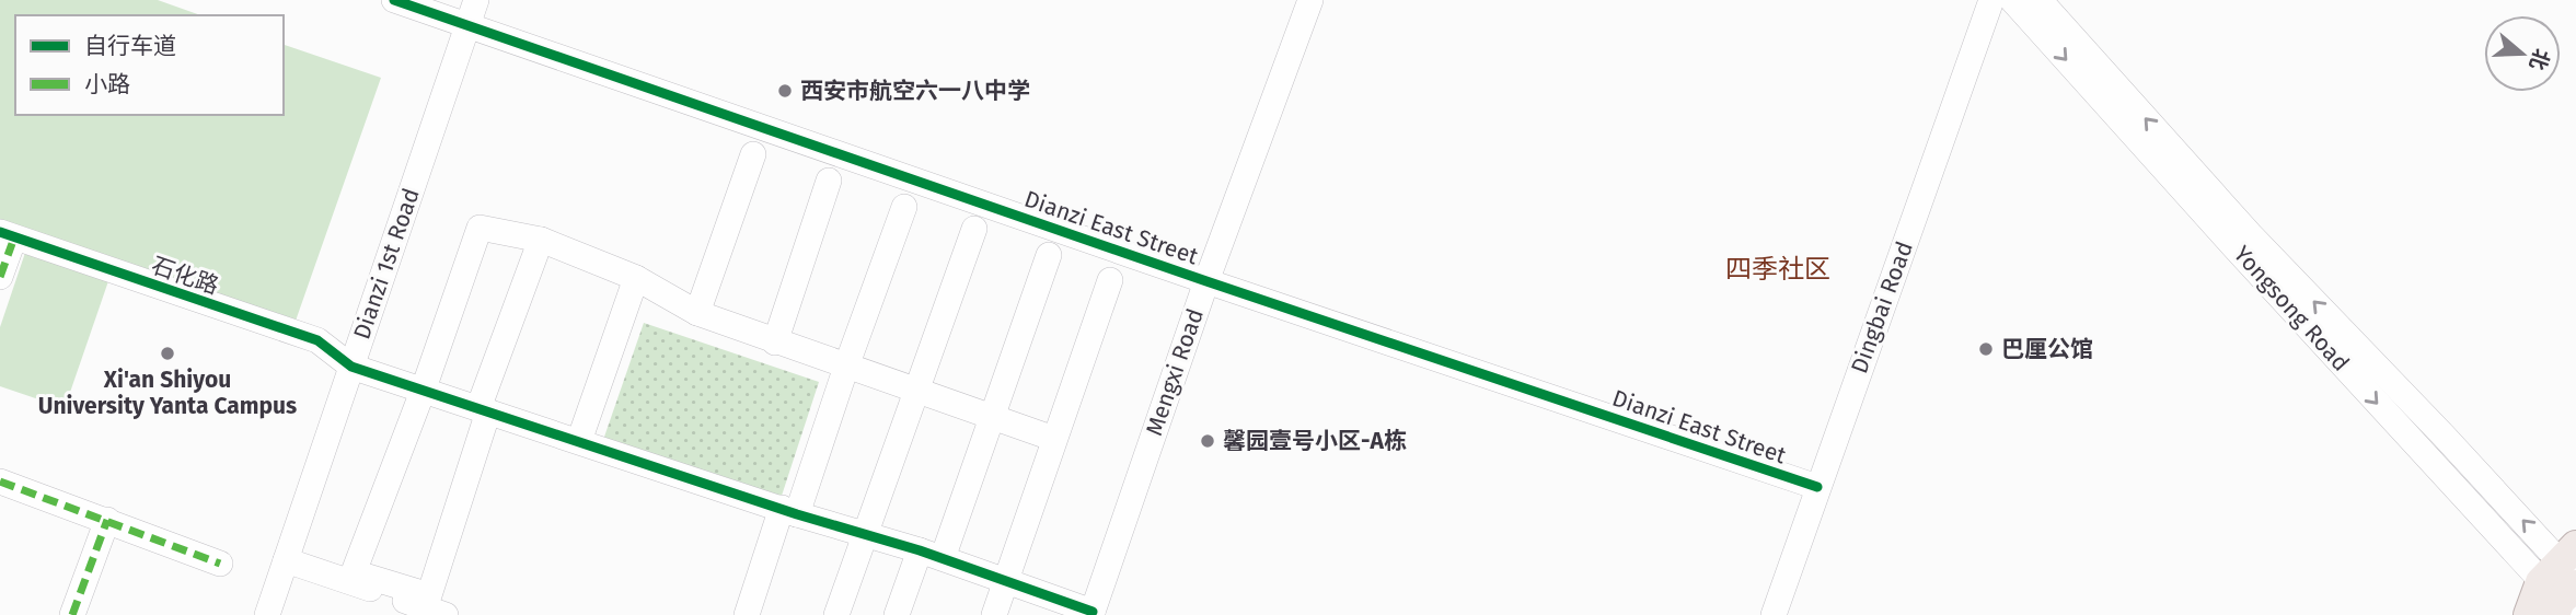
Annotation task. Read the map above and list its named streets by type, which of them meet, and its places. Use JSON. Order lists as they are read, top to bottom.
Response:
{
  "streets": {
    "street": [
      "Dianzi East Street",
      "Dianzi 1st Road",
      "石化路",
      "Dingbai Road",
      "Yongsong Road",
      "Mengxi Road"
    ]
  },
  "crossings": [
    ["Dianzi East Street", "Dianzi 1st Road"],
    ["Dianzi East Street", "Dingbai Road"],
    ["Dianzi East Street", "Mengxi Road"],
    ["Dianzi 1st Road", "石化路"]
  ],
  "districts": ["四季社区"],
  "places": [
    "西安市航空六一八中学",
    "巴厘公馆",
    "Xi'an Shiyou University Yanta Campus",
    "馨园壹号小区-A栋"
  ],
  "legend": ["自行车道", "小路"],
  "north": "right"
}
